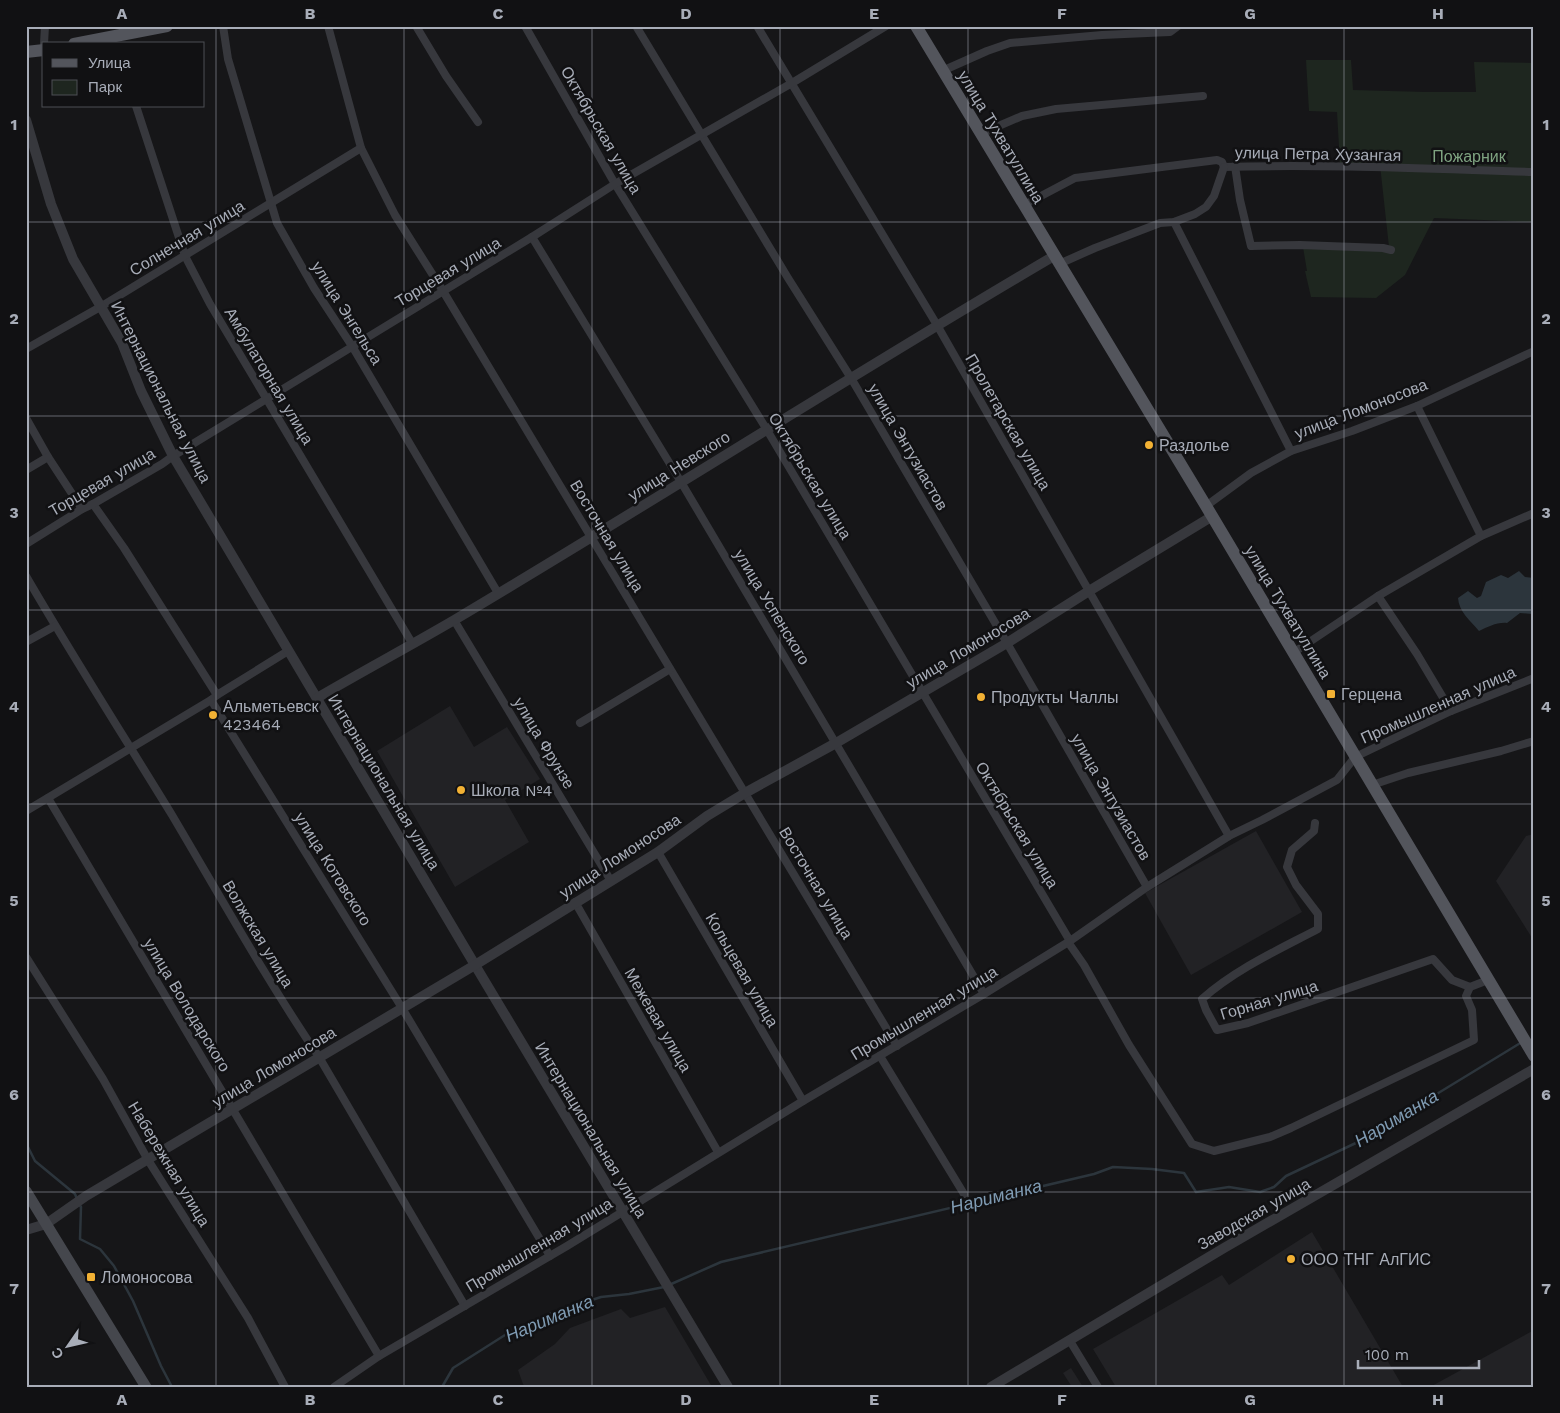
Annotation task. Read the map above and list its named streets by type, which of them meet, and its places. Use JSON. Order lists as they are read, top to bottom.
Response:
{
  "streets": {
    "main road": ["улица Тухватуллина"],
    "street": [
      "Октябрьская улица",
      "улица Петра Хузангая",
      "Солнечная улица",
      "Торцевая улица",
      "улица Энгельса",
      "Амбулаторная улица",
      "Интернациональная улица",
      "улица Ломоносова",
      "Пролетарская улица",
      "улица Энтузиастов",
      "улица Невского",
      "Восточная улица",
      "улица Успенского",
      "Промышленная улица",
      "улица Фрунзе",
      "улица Котовского",
      "Волжская улица",
      "Кольцевая улица",
      "Горная улица",
      "улица Володарского",
      "Межевая улица",
      "Набережная улица",
      "Заводская улица"
    ]
  },
  "crossings": [
    ["Октябрьская улица", "Торцевая улица"],
    ["Октябрьская улица", "улица Ломоносова"],
    ["Октябрьская улица", "улица Невского"],
    ["Октябрьская улица", "Промышленная улица"],
    ["Октябрьская улица", "Горная улица"],
    ["улица Тухватуллина", "улица Петра Хузангая"],
    ["улица Тухватуллина", "улица Ломоносова"],
    ["улица Тухватуллина", "улица Невского"],
    ["улица Тухватуллина", "Промышленная улица"],
    ["Солнечная улица", "улица Энгельса"],
    ["Солнечная улица", "Амбулаторная улица"],
    ["Солнечная улица", "Интернациональная улица"],
    ["Солнечная улица", "Восточная улица"],
    ["Торцевая улица", "улица Энгельса"],
    ["Торцевая улица", "Амбулаторная улица"],
    ["Торцевая улица", "Интернациональная улица"],
    ["Торцевая улица", "Пролетарская улица"],
    ["Торцевая улица", "улица Энтузиастов"],
    ["Торцевая улица", "Восточная улица"],
    ["Торцевая улица", "улица Успенского"],
    ["Торцевая улица", "улица Котовского"],
    ["улица Энгельса", "улица Невского"],
    ["Амбулаторная улица", "улица Невского"],
    ["Интернациональная улица", "улица Ломоносова"],
    ["Интернациональная улица", "улица Невского"],
    ["Интернациональная улица", "Промышленная улица"],
    ["улица Ломоносова", "Пролетарская улица"],
    ["улица Ломоносова", "улица Энтузиастов"],
    ["улица Ломоносова", "Восточная улица"],
    ["улица Ломоносова", "улица Успенского"],
    ["улица Ломоносова", "улица Фрунзе"],
    ["улица Ломоносова", "улица Котовского"],
    ["улица Ломоносова", "Волжская улица"],
    ["улица Ломоносова", "Кольцевая улица"],
    ["улица Ломоносова", "улица Володарского"],
    ["улица Ломоносова", "Межевая улица"],
    ["улица Ломоносова", "Набережная улица"],
    ["Пролетарская улица", "улица Невского"],
    ["Пролетарская улица", "Промышленная улица"],
    ["улица Энтузиастов", "улица Невского"],
    ["улица Энтузиастов", "Промышленная улица"],
    ["улица Невского", "Восточная улица"],
    ["улица Невского", "улица Успенского"],
    ["улица Невского", "улица Фрунзе"],
    ["Восточная улица", "Промышленная улица"],
    ["улица Успенского", "Промышленная улица"],
    ["Промышленная улица", "улица Котовского"],
    ["Промышленная улица", "Волжская улица"],
    ["Промышленная улица", "Кольцевая улица"],
    ["Промышленная улица", "улица Володарского"],
    ["Промышленная улица", "Межевая улица"]
  ],
  "water": ["Нариманка"],
  "parks": ["Пожарник"],
  "places": {
    "other": [
      "Раздолье",
      "Продукты Чаллы",
      "Альметьевск 423464",
      "Школа №4",
      "ООО ТНГ АлГИС"
    ],
    "transit": ["Герцена", "Ломоносова"]
  },
  "legend": ["Улица", "Парк"],
  "scale_bar": "100 m",
  "north": "bottom left",
  "grid": {
    "columns": [
      "A",
      "B",
      "C",
      "D",
      "E",
      "F",
      "G",
      "H"
    ],
    "rows": [
      "1",
      "2",
      "3",
      "4",
      "5",
      "6",
      "7"
    ]
  }
}
